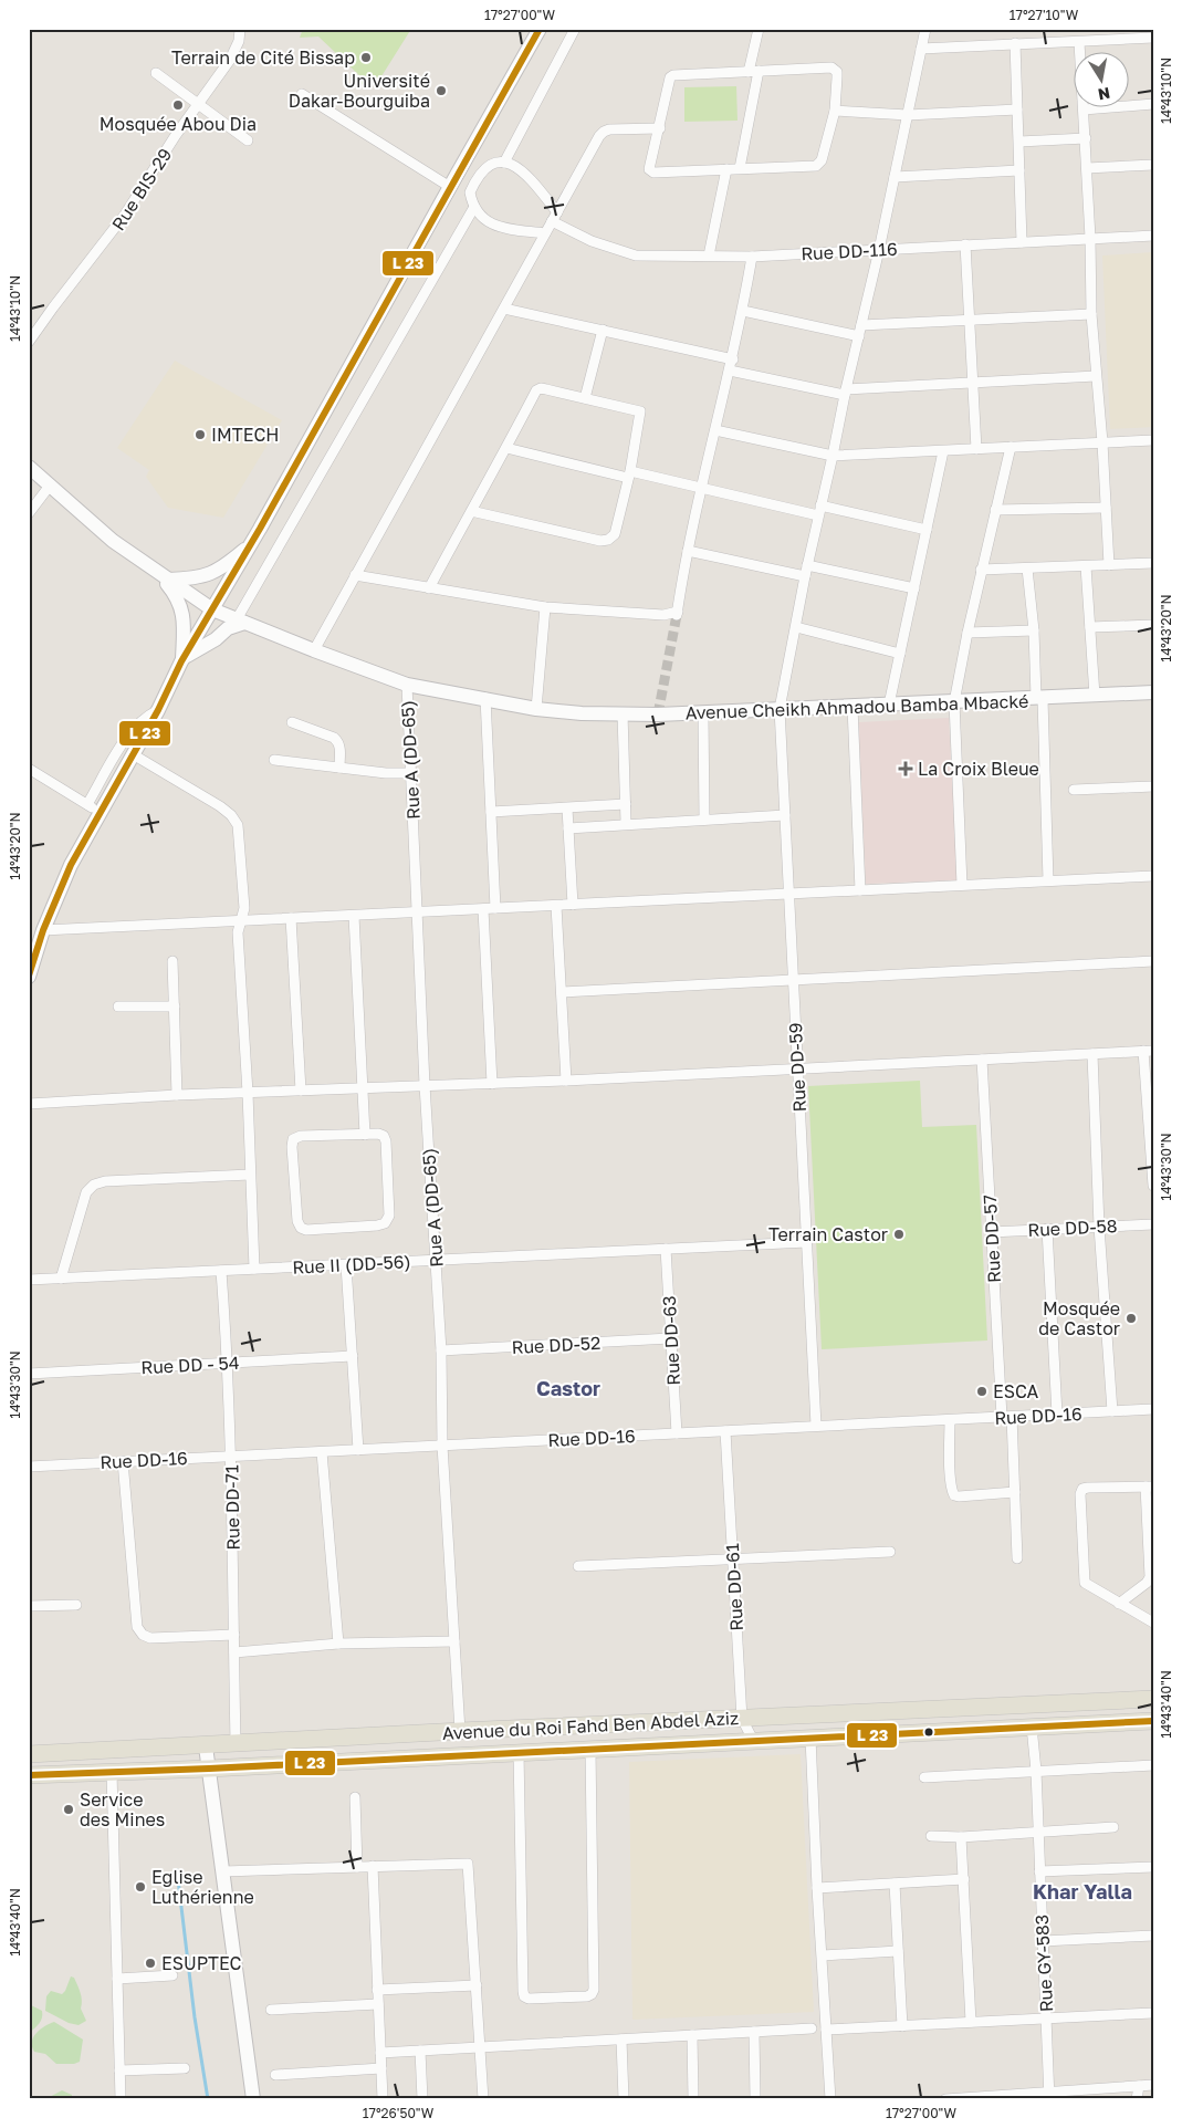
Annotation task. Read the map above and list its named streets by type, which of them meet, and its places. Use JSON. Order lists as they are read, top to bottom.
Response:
{
  "streets": {
    "main road": ["Avenue du Roi Fahd Ben Abdel Aziz"],
    "street": [
      "Rue BIS-29",
      "Rue DD-116",
      "Avenue Cheikh Ahmadou Bamba Mbacké",
      "Rue A (DD-65)",
      "Rue DD-59",
      "Rue DD-58",
      "Rue DD-57",
      "Rue II (DD-56)",
      "Rue DD-63",
      "Rue DD-52",
      "Rue DD - 54",
      "Rue DD-16",
      "Rue DD-71",
      "Rue DD-61",
      "Rue GY-583"
    ]
  },
  "crossings": [
    ["Rue DD-116", "Rue DD-59"],
    ["Avenue Cheikh Ahmadou Bamba Mbacké", "Rue A (DD-65)"],
    ["Avenue Cheikh Ahmadou Bamba Mbacké", "Rue DD-59"],
    ["Rue A (DD-65)", "Rue II (DD-56)"],
    ["Rue A (DD-65)", "Rue DD-52"],
    ["Rue A (DD-65)", "Rue DD-16"],
    ["Rue A (DD-65)", "Avenue du Roi Fahd Ben Abdel Aziz"],
    ["Rue DD-59", "Rue II (DD-56)"],
    ["Rue DD-59", "Rue DD-16"],
    ["Rue DD-58", "Rue DD-57"],
    ["Rue DD-57", "Rue DD-16"],
    ["Rue II (DD-56)", "Rue DD-63"],
    ["Rue II (DD-56)", "Rue DD-71"],
    ["Rue DD-63", "Rue DD-52"],
    ["Rue DD-63", "Rue DD-16"],
    ["Rue DD - 54", "Rue DD-71"],
    ["Rue DD-16", "Rue DD-71"],
    ["Rue DD-16", "Rue DD-61"],
    ["Rue DD-71", "Avenue du Roi Fahd Ben Abdel Aziz"],
    ["Rue DD-61", "Avenue du Roi Fahd Ben Abdel Aziz"],
    ["Avenue du Roi Fahd Ben Abdel Aziz", "Rue GY-583"]
  ],
  "districts": ["Castor", "Khar Yalla"],
  "places": {
    "other": [
      "Terrain de Cité Bissap",
      "Université Dakar-Bourguiba",
      "Mosquée Abou Dia",
      "IMTECH",
      "Terrain Castor",
      "Mosquée de Castor",
      "ESCA",
      "Service des Mines",
      "Eglise Luthérienne",
      "ESUPTEC"
    ],
    "health": ["La Croix Bleue"]
  },
  "north": "bottom",
  "coordinates": [
    "17°27'00\"W",
    "17°27'10\"W",
    "14°43'10\"N",
    "14°43'20\"N",
    "14°43'30\"N",
    "14°43'40\"N",
    "17°26'50\"W"
  ]
}
